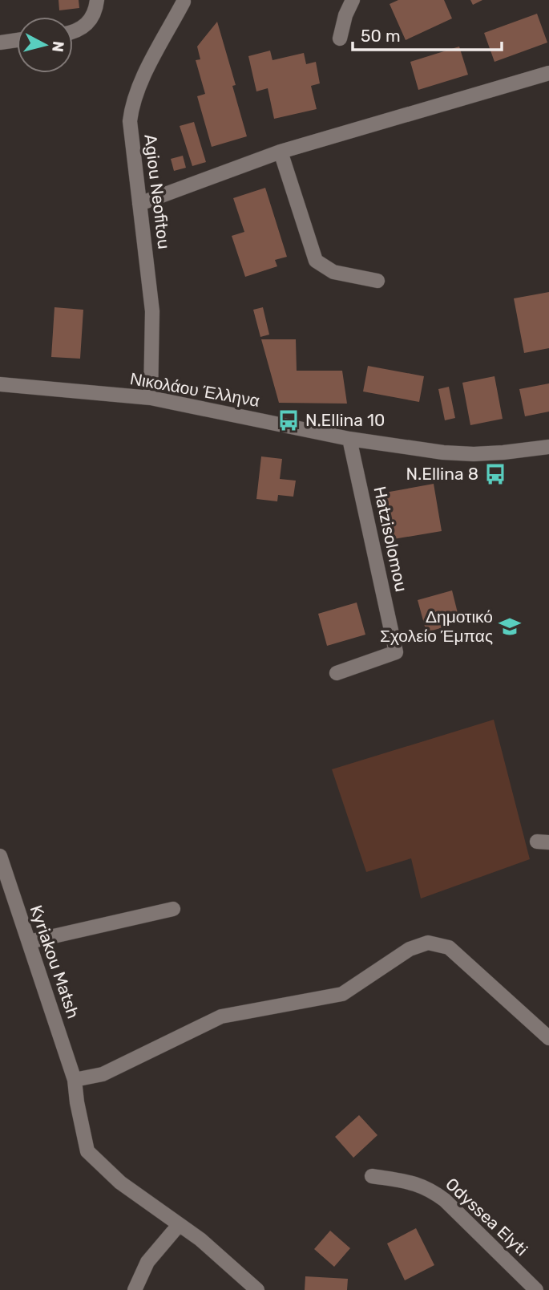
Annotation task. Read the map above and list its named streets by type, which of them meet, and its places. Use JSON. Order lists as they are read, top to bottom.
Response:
{
  "streets": {
    "street": [
      "Agiou Neofitou",
      "Νικολάου Έλληνα",
      "Hatzisolomou",
      "Kyriakou Matsh",
      "Odyssea Elyti"
    ]
  },
  "crossings": [
    ["Agiou Neofitou", "Νικολάου Έλληνα"],
    ["Νικολάου Έλληνα", "Hatzisolomou"]
  ],
  "places": {
    "bus stop": ["N.Ellina 10", "N.Ellina 8"],
    "school or university": ["Δημοτικό Σχολείο Έμπας"]
  },
  "scale_bar": "50 m",
  "north": "right"
}
